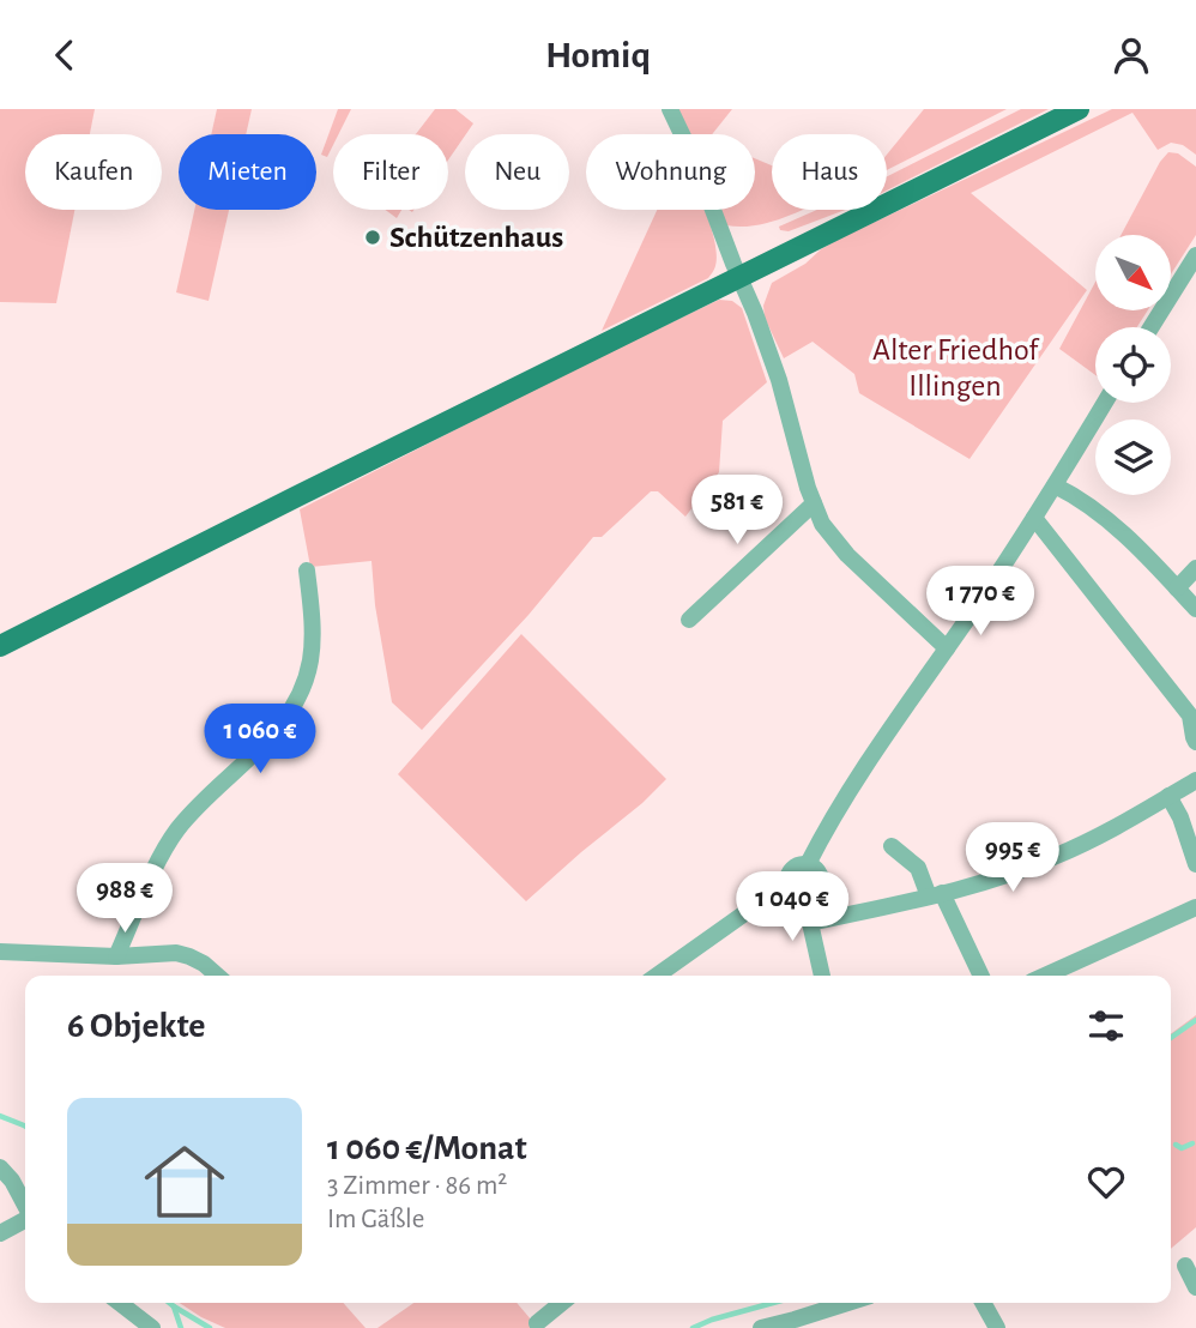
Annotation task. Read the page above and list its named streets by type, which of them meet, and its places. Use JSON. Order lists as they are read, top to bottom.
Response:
{
  "parks": ["Alter Friedhof Illingen"],
  "places": ["Schützenhaus"],
  "north": "bottom right",
  "page": {
    "header": "Homiq",
    "chip": [
      "Kaufen",
      "Mieten",
      "Filter",
      "Neu",
      "Wohnung",
      "Haus"
    ],
    "price": [
      "581 €",
      "1 770 €",
      "1 060 €",
      "995 €",
      "988 €",
      "1 040 €"
    ],
    "heading": "6 Objekte",
    "list": [
      {
        "name": "1 060 €/Monat",
        "note": "3 Zimmer · 86 m² · Im Gäßle"
      }
    ]
  }
}
